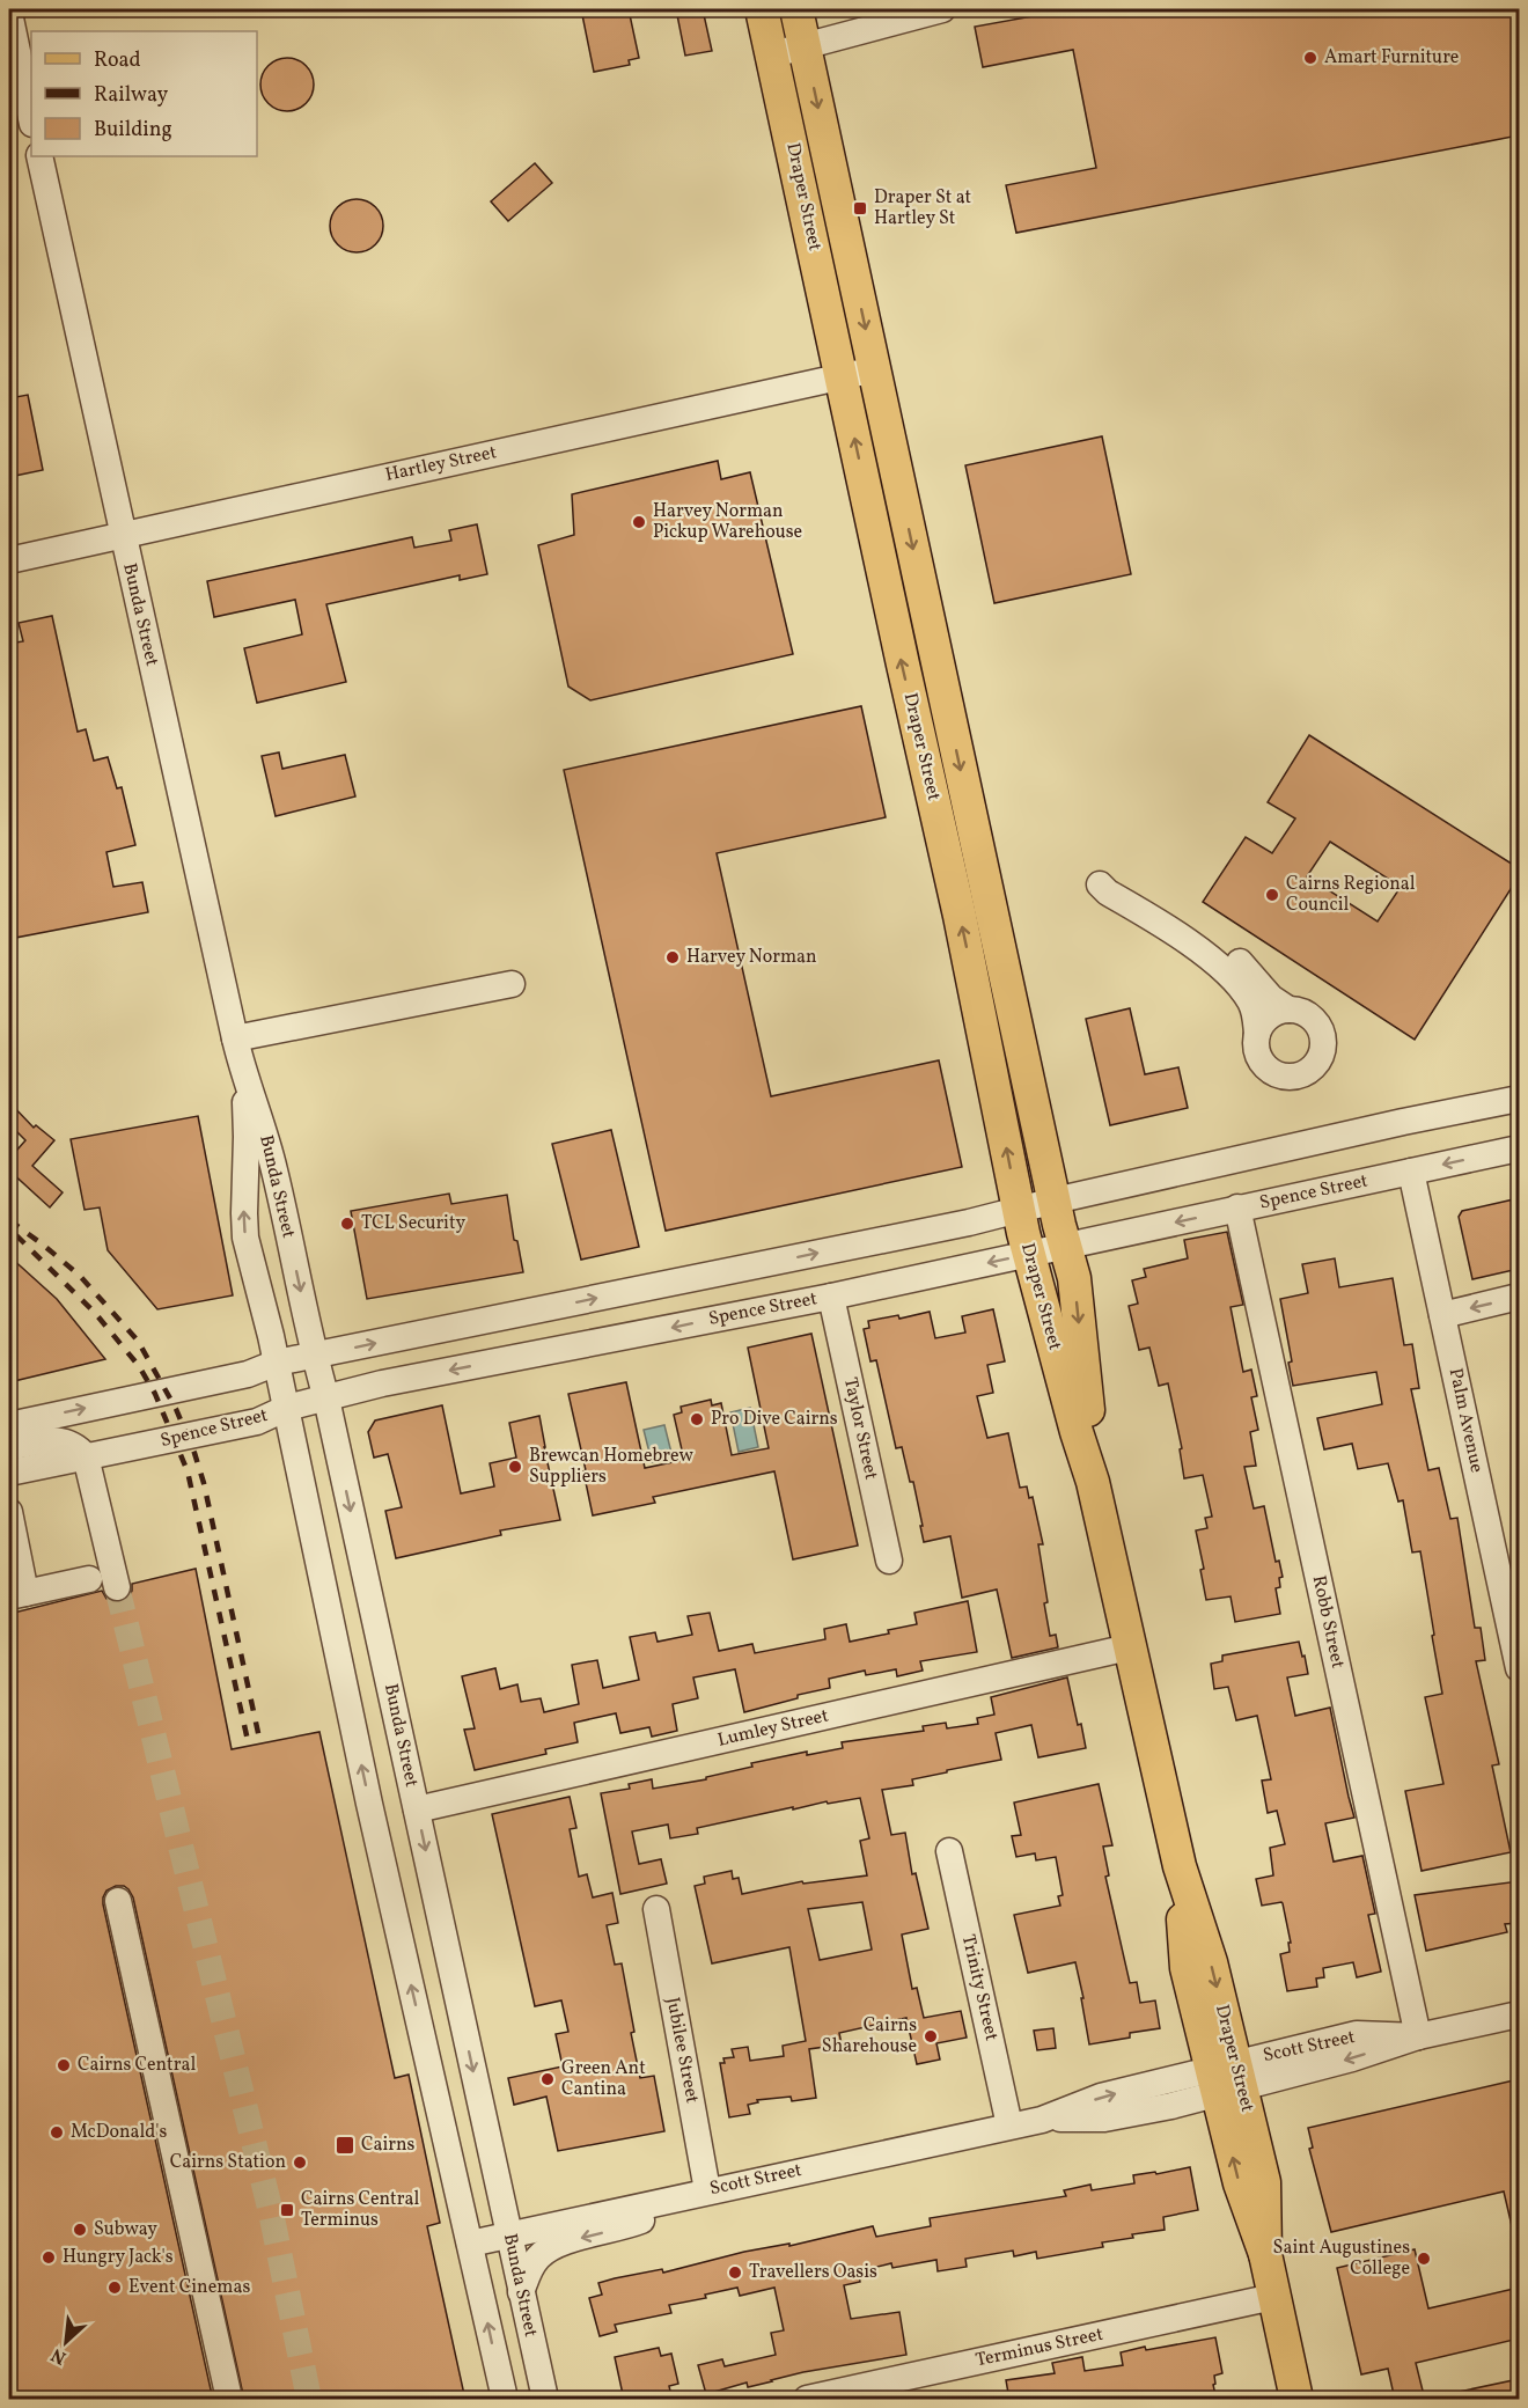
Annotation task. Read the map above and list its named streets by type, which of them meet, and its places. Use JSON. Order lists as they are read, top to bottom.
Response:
{
  "streets": {
    "main road": ["Draper Street"],
    "street": [
      "Hartley Street",
      "Bunda Street",
      "Spence Street",
      "Palm Avenue",
      "Taylor Street",
      "Robb Street",
      "Lumley Street",
      "Trinity Street",
      "Scott Street",
      "Jubilee Street",
      "Terminus Street"
    ]
  },
  "crossings": [
    ["Draper Street", "Hartley Street"],
    ["Draper Street", "Spence Street"],
    ["Draper Street", "Lumley Street"],
    ["Draper Street", "Scott Street"],
    ["Draper Street", "Terminus Street"],
    ["Hartley Street", "Bunda Street"],
    ["Bunda Street", "Spence Street"],
    ["Bunda Street", "Lumley Street"],
    ["Bunda Street", "Scott Street"],
    ["Spence Street", "Palm Avenue"],
    ["Spence Street", "Taylor Street"],
    ["Spence Street", "Robb Street"],
    ["Robb Street", "Scott Street"],
    ["Trinity Street", "Scott Street"],
    ["Scott Street", "Jubilee Street"]
  ],
  "places": {
    "other": [
      "Amart Furniture",
      "Harvey Norman Pickup Warehouse",
      "Cairns Regional Council",
      "Harvey Norman",
      "TCL Security",
      "Pro Dive Cairns",
      "Brewcan Homebrew Suppliers",
      "Cairns Sharehouse",
      "Cairns Central",
      "Green Ant Cantina",
      "McDonald's",
      "Cairns Station",
      "Subway",
      "Hungry Jack's",
      "Saint Augustines College",
      "Travellers Oasis",
      "Event Cinemas"
    ],
    "transit": ["Draper St at Hartley St", "Cairns", "Cairns Central Terminus"]
  },
  "legend": ["Road", "Railway", "Building"],
  "north": "bottom left"
}
